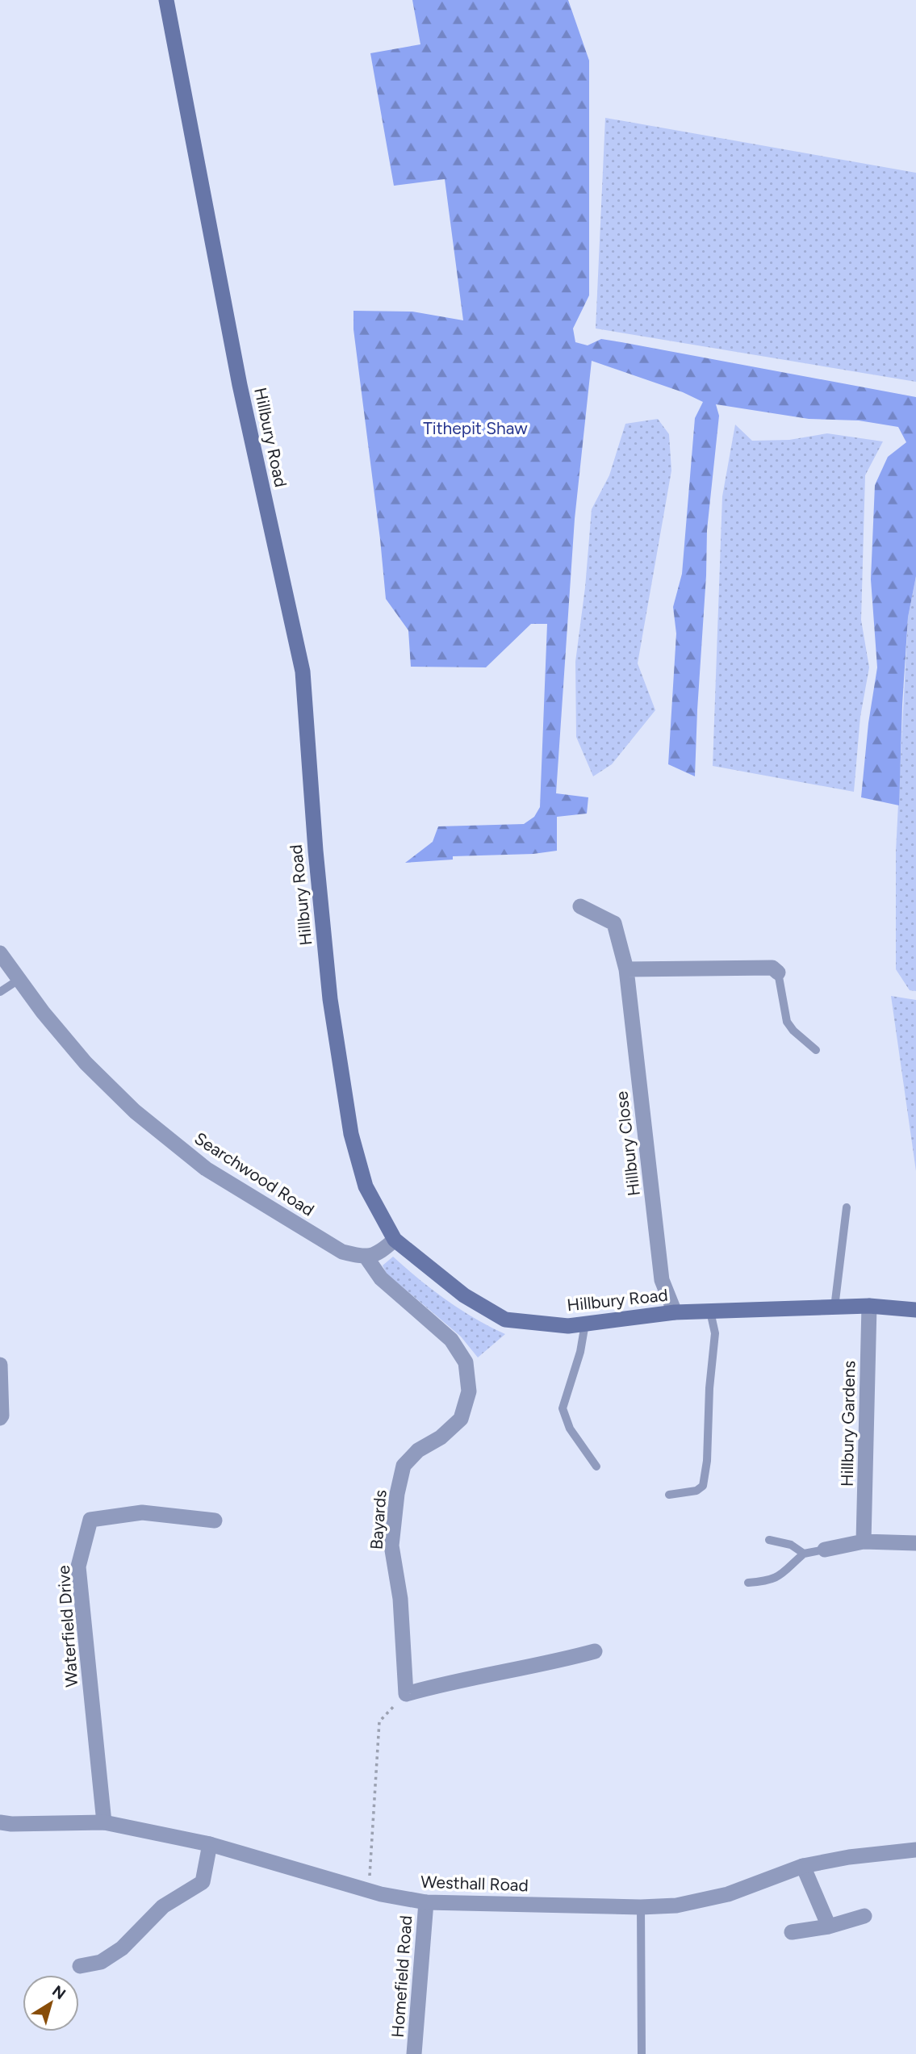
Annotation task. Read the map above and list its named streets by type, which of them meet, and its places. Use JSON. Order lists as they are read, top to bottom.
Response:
{
  "streets": {
    "main road": ["Hillbury Road"],
    "street": [
      "Hillbury Close",
      "Searchwood Road",
      "Hillbury Gardens",
      "Bayards",
      "Waterfield Drive",
      "Westhall Road",
      "Homefield Road"
    ]
  },
  "crossings": [
    ["Hillbury Road", "Hillbury Close"],
    ["Hillbury Road", "Hillbury Gardens"],
    ["Searchwood Road", "Bayards"],
    ["Waterfield Drive", "Westhall Road"],
    ["Westhall Road", "Homefield Road"]
  ],
  "parks": ["Tithepit Shaw"],
  "north": "top right"
}
